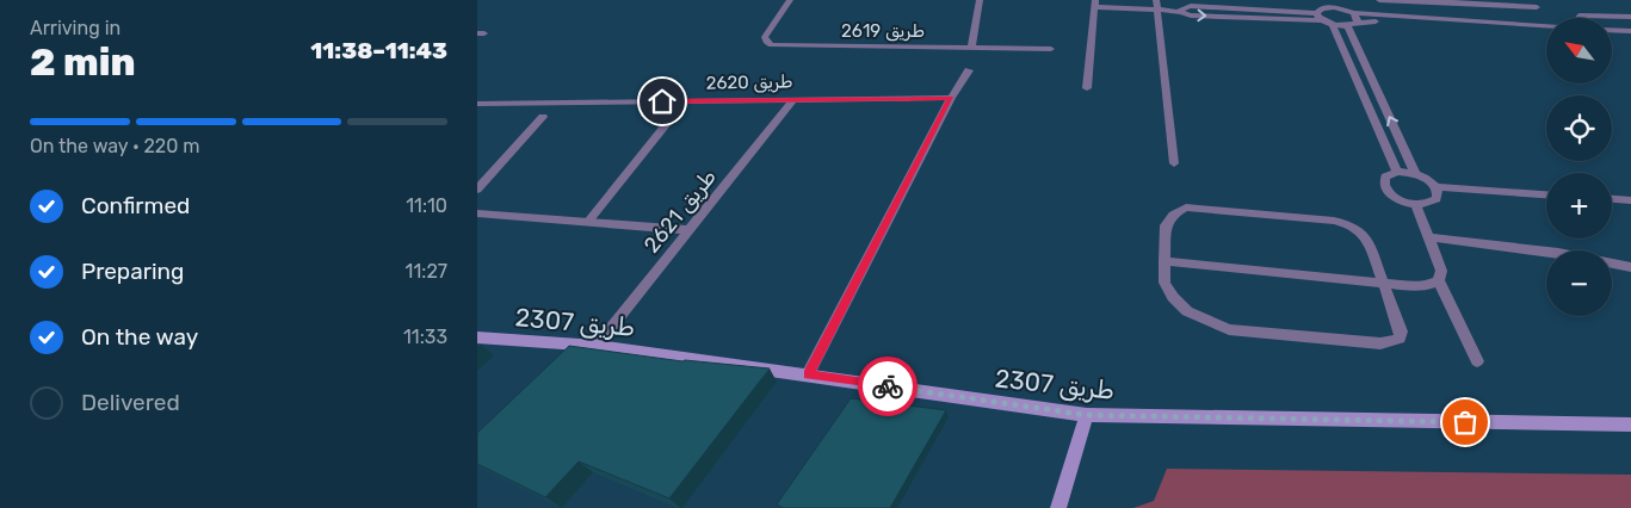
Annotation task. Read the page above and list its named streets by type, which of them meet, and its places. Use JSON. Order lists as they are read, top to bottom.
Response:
{
  "streets": {
    "street": [
      "طريق 2619",
      "طريق 2620",
      "طريق 2621",
      "طريق 2307"
    ]
  },
  "crossings": [
    ["طريق 2620", "طريق 2621"],
    ["طريق 2621", "طريق 2307"]
  ],
  "north": "top left",
  "page": {
    "heading": ["2 min", "Arriving in", "11:38–11:43"],
    "map_buttons": ["+", "−"],
    "bar": "On the way · 220 m",
    "list": [
      ["Confirmed", "11:10"],
      ["Preparing", "11:27"],
      ["On the way", "11:33"],
      "Delivered"
    ]
  }
}
